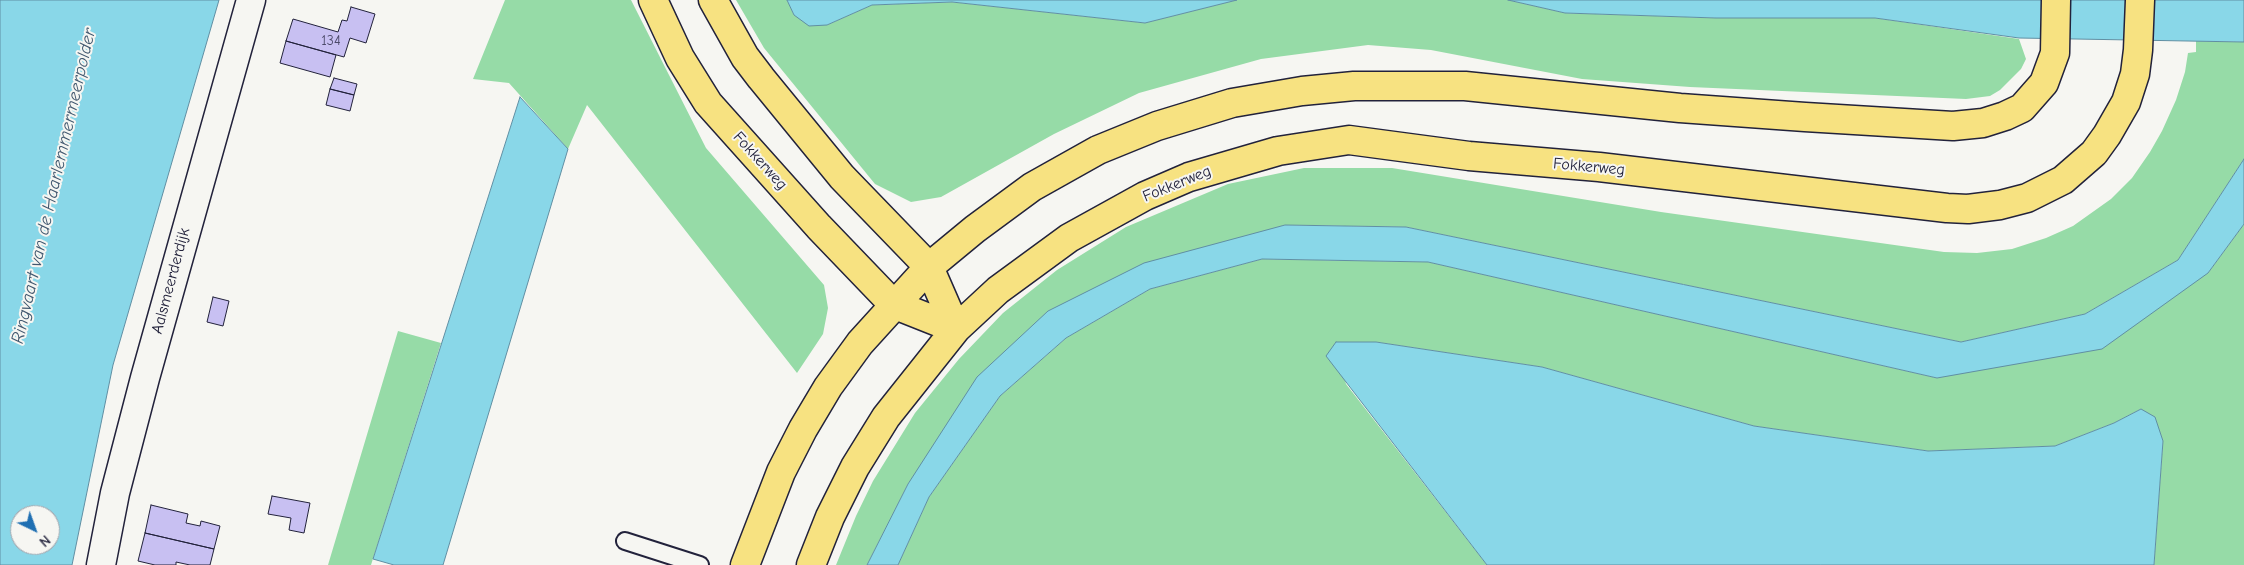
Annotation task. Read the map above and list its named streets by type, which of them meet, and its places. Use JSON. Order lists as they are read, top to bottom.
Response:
{
  "streets": {
    "main road": ["Fokkerweg"],
    "street": ["Aalsmeerderdijk"]
  },
  "water": ["Ringvaart van de Haarlemmermeerpolder"],
  "house_numbers": ["134"],
  "north": "bottom right"
}
